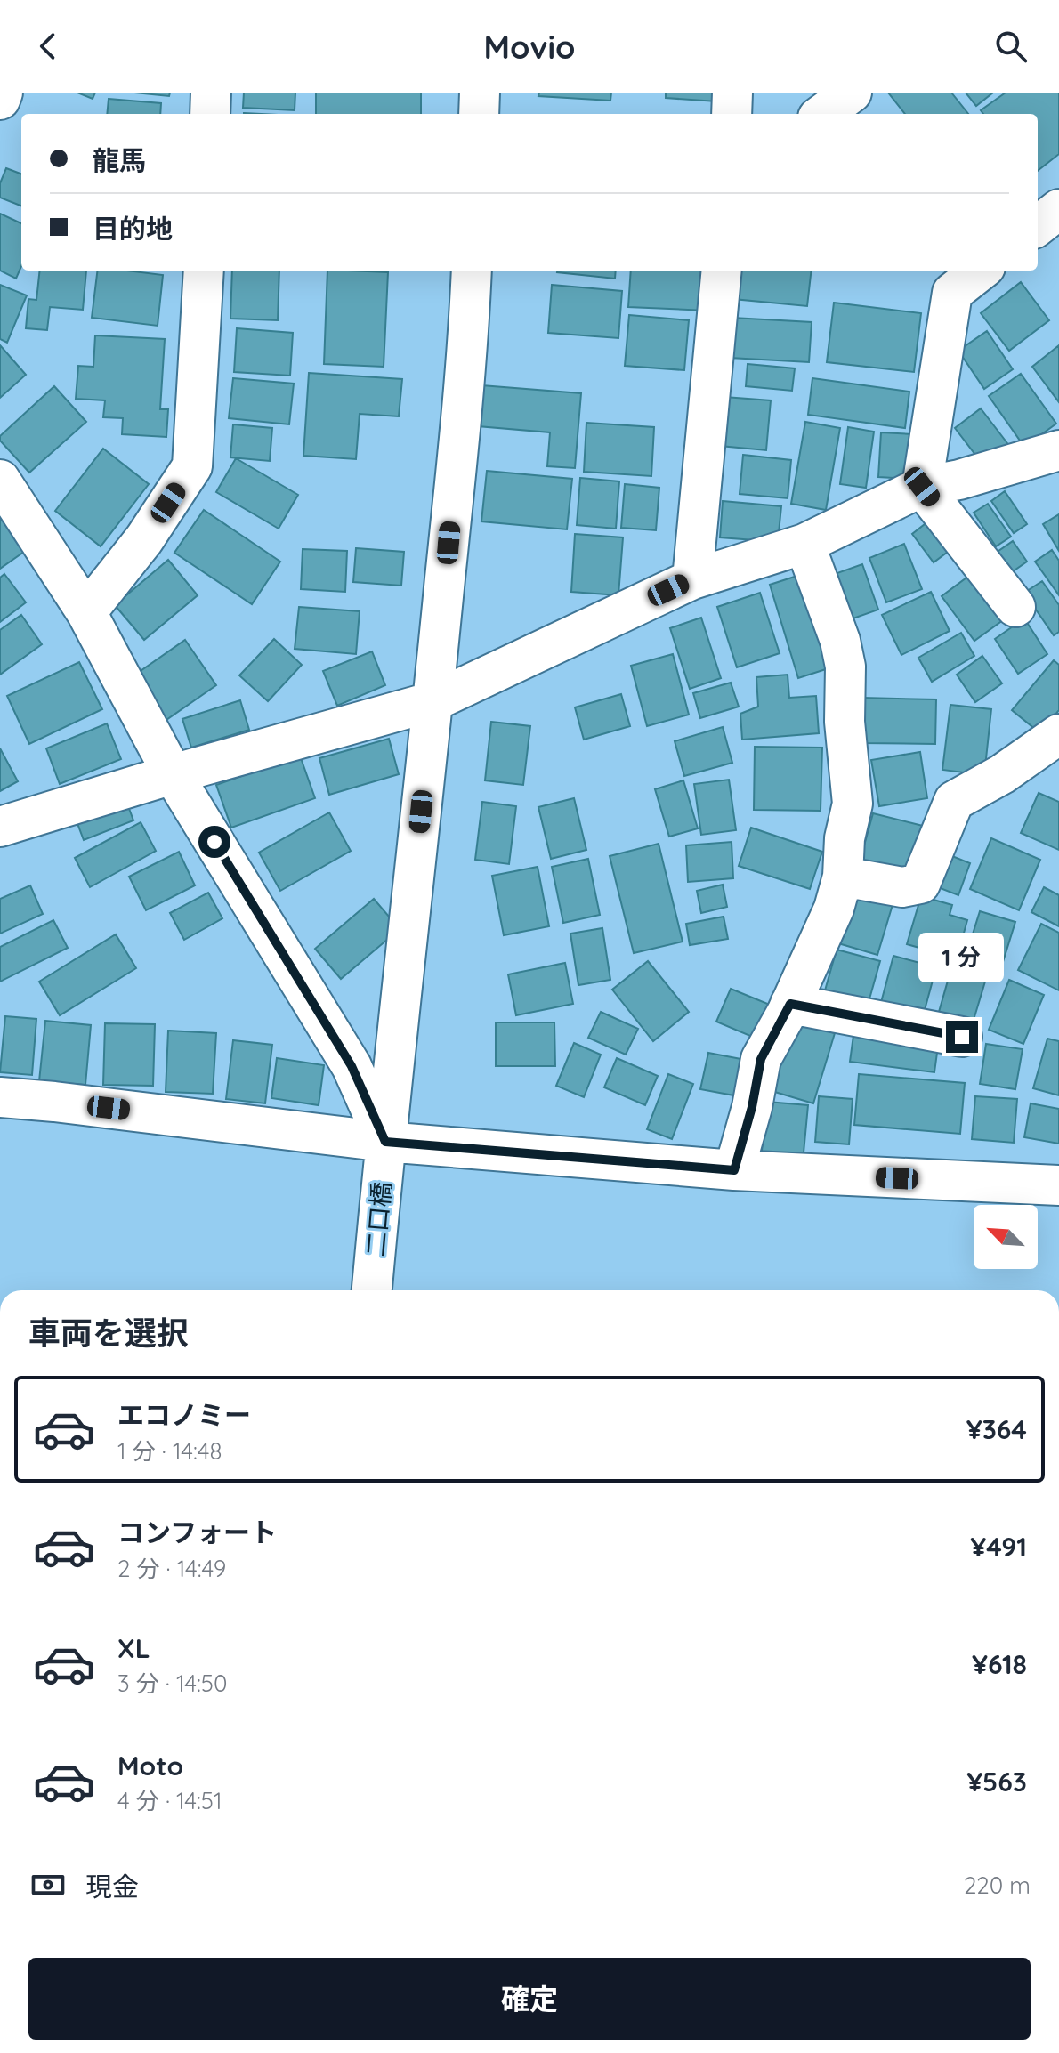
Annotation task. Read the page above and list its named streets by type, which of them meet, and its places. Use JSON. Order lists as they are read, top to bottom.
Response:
{
  "streets": {
    "street": ["二口橋"]
  },
  "north": "top left",
  "page": {
    "header": "Movio",
    "banner": ["龍馬", "目的地"],
    "bubble": "1 分",
    "heading": "車両を選択",
    "list": [
      {
        "name": "エコノミー",
        "note": "1 分 · 14:48",
        "value": "¥364"
      },
      {
        "name": "コンフォート",
        "note": "2 分 · 14:49",
        "value": "¥491"
      },
      {
        "name": "XL",
        "note": "3 分 · 14:50",
        "value": "¥618"
      },
      {
        "name": "Moto",
        "note": "4 分 · 14:51",
        "value": "¥563"
      }
    ],
    "pay": ["現金", "220 m"],
    "buttons": "確定"
  }
}
